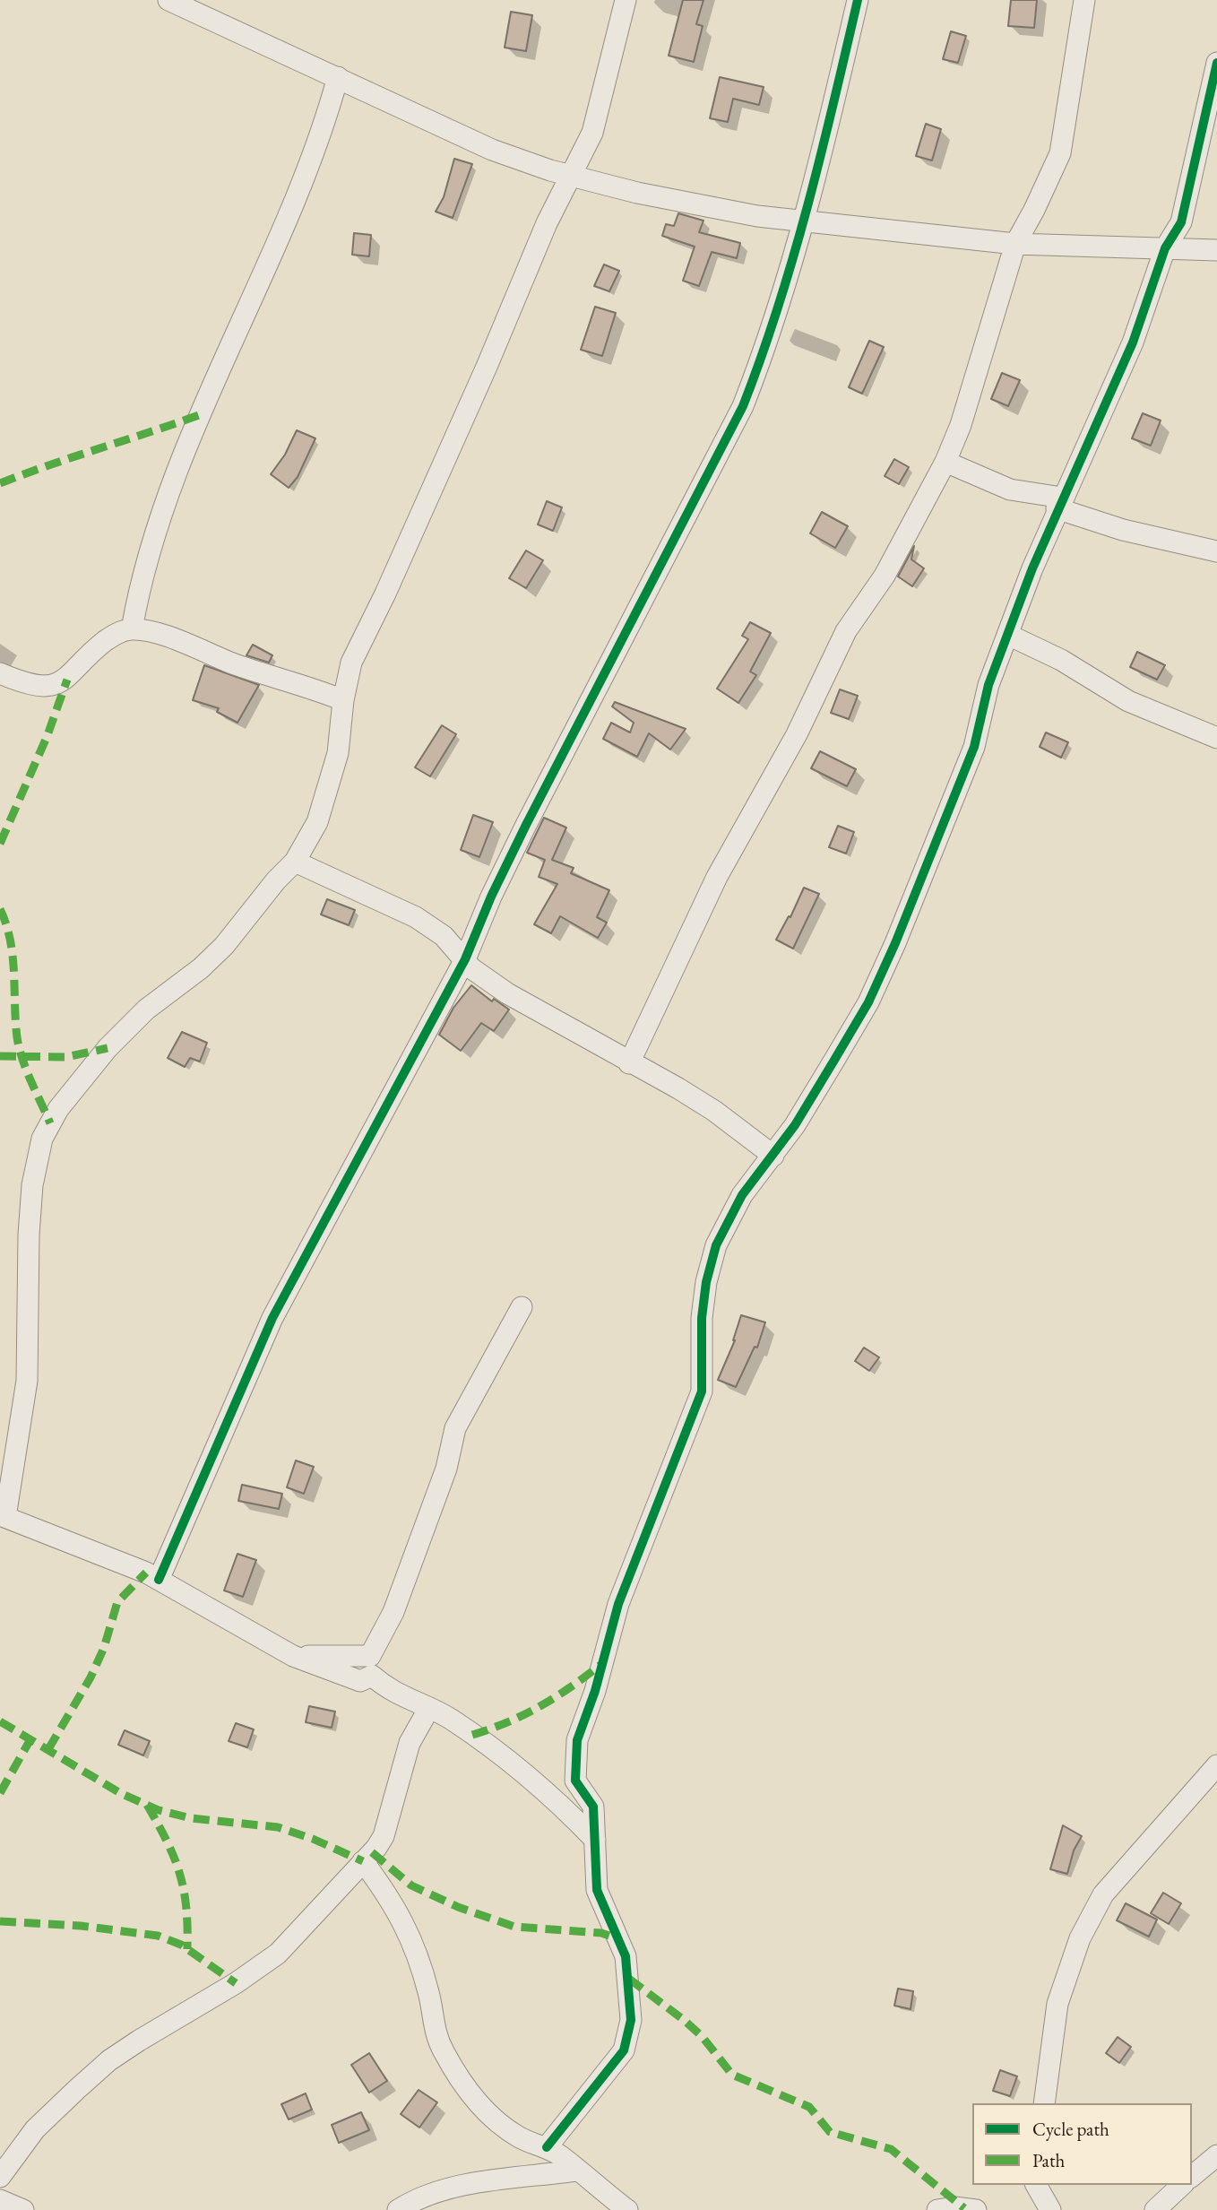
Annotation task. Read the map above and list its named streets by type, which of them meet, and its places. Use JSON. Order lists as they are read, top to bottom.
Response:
{
  "legend": ["Cycle path", "Path"]
}
